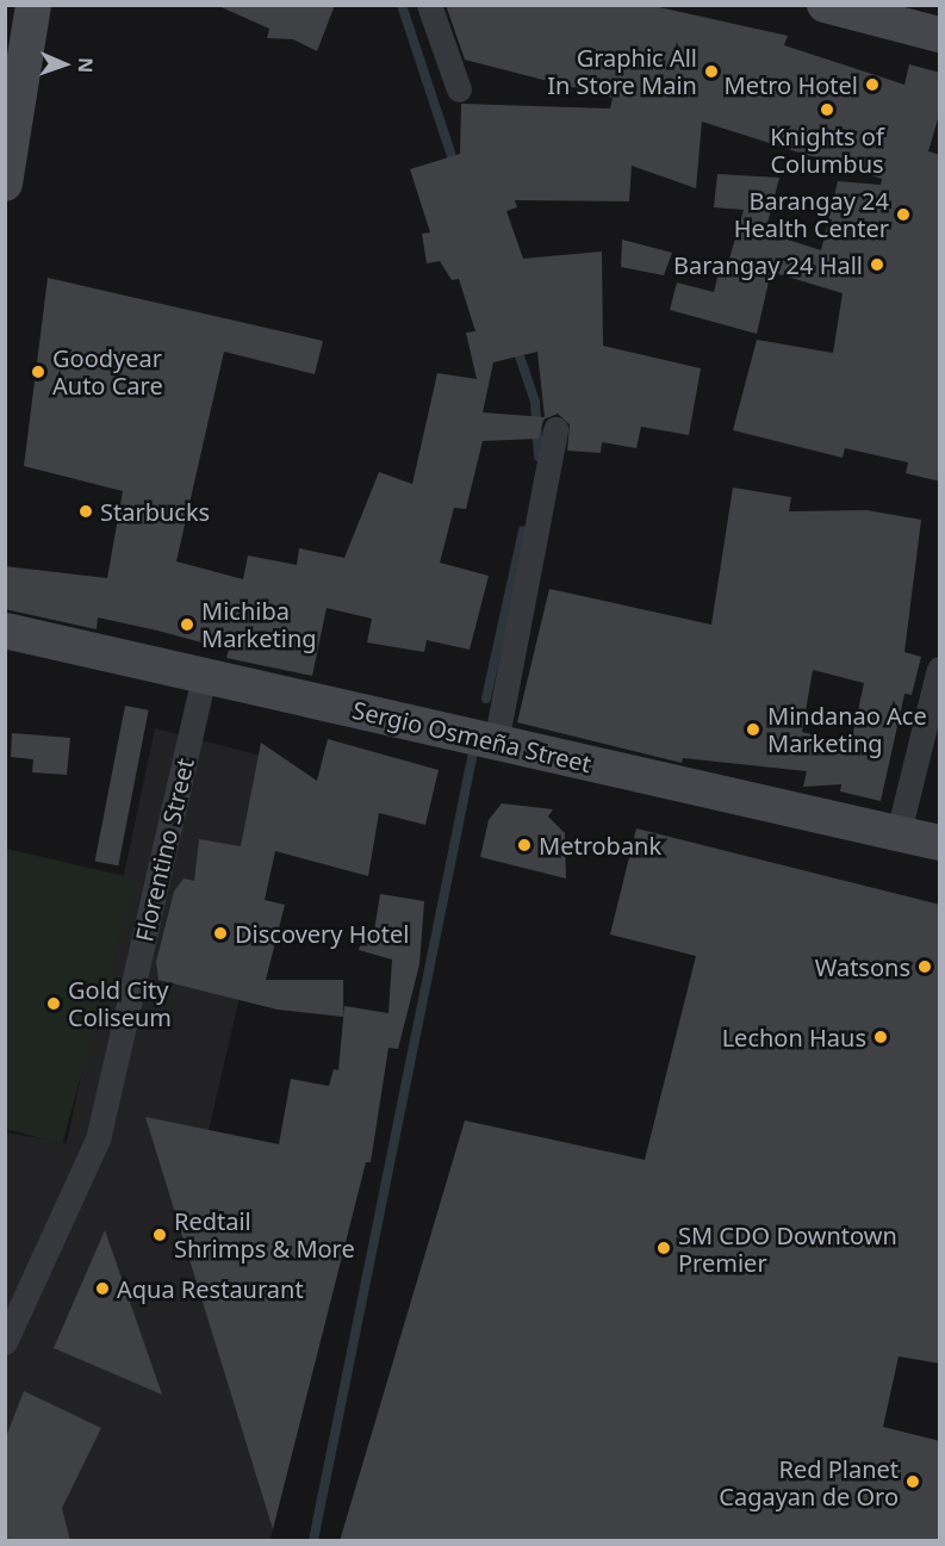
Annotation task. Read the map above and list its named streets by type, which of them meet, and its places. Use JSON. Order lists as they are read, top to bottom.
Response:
{
  "streets": {
    "main road": ["Sergio Osmeña Street"],
    "street": ["Florentino Street"]
  },
  "crossings": [
    ["Sergio Osmeña Street", "Florentino Street"]
  ],
  "places": [
    "Graphic All In Store Main",
    "Metro Hotel",
    "Knights of Columbus",
    "Barangay 24 Health Center",
    "Barangay 24 Hall",
    "Goodyear Auto Care",
    "Starbucks",
    "Michiba Marketing",
    "Mindanao Ace Marketing",
    "Metrobank",
    "Discovery Hotel",
    "Watsons",
    "Gold City Coliseum",
    "Lechon Haus",
    "Redtail Shrimps & More",
    "SM CDO Downtown Premier",
    "Aqua Restaurant",
    "Red Planet Cagayan de Oro"
  ],
  "north": "right"
}
